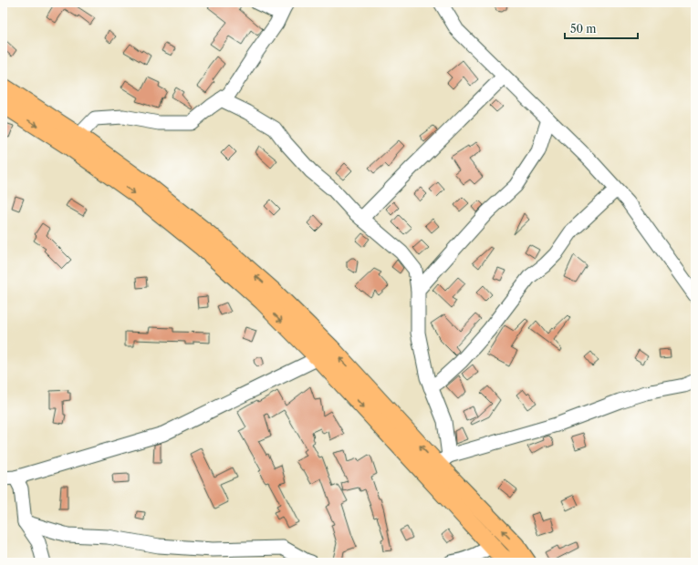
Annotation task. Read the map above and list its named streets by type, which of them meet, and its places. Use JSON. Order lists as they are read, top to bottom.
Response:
{
  "scale_bar": "50 m"
}
